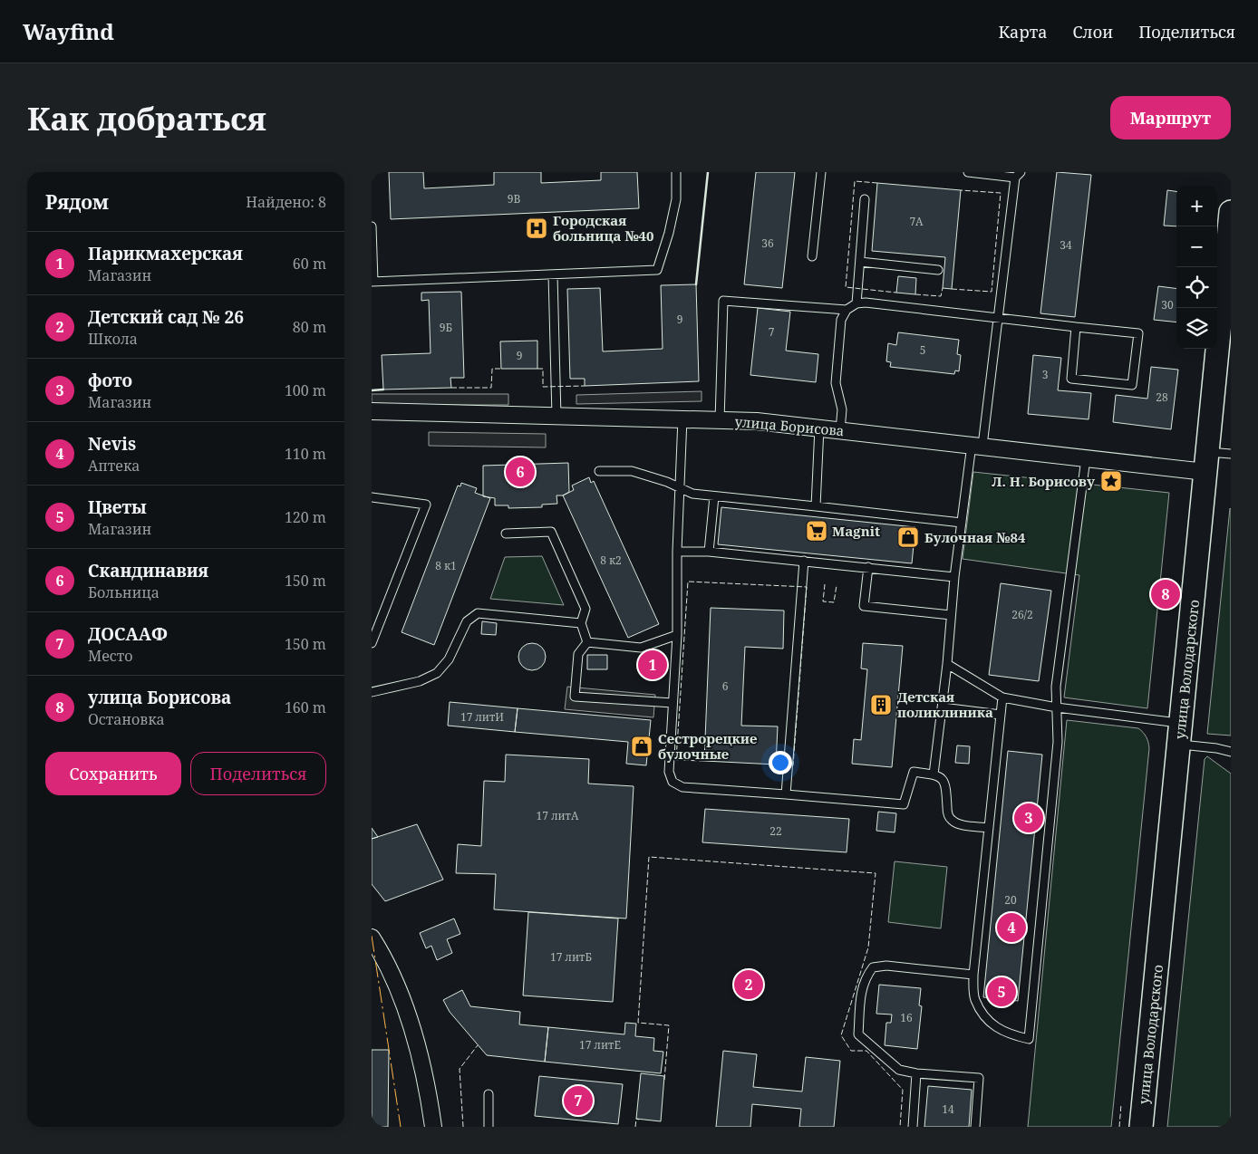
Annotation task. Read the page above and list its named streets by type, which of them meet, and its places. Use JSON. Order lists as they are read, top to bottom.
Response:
{
  "streets": {
    "main road": ["улица Володарского"],
    "street": ["улица Борисова"]
  },
  "crossings": [
    ["улица Борисова", "улица Володарского"]
  ],
  "places": {
    "hospital": ["Городская больница №40"],
    "place": ["Л. Н. Борисову"],
    "supermarket": ["Magnit"],
    "shop": ["Булочная №84", "Сестрорецкие булочные"],
    "building": ["Детская поликлиника"]
  },
  "house_numbers": [
    "9В",
    "7А",
    "36",
    "34",
    "30",
    "9",
    "9Б",
    "7",
    "5",
    "9",
    "3",
    "28",
    "8 к2",
    "8 к1",
    "26/2",
    "6",
    "17 литИ",
    "17 литА",
    "22",
    "20",
    "17 литБ",
    "16",
    "17 литЕ",
    "14"
  ],
  "page": {
    "header": "Wayfind",
    "nav": ["Карта", "Слои", "Поделиться"],
    "buttons": [
      "Маршрут",
      ["Сохранить", "Поделиться"]
    ],
    "title": "Как добраться",
    "heading": ["Рядом", "Найдено: 8"],
    "map_buttons": ["+", "−"],
    "list": [
      {
        "mark": "1",
        "name": "Парикмахерская",
        "note": "Магазин",
        "value": "60 m"
      },
      {
        "mark": "2",
        "name": "Детский сад № 26",
        "note": "Школа",
        "value": "80 m"
      },
      {
        "mark": "3",
        "name": "фото",
        "note": "Магазин",
        "value": "100 m"
      },
      {
        "mark": "4",
        "name": "Nevis",
        "note": "Аптека",
        "value": "110 m"
      },
      {
        "mark": "5",
        "name": "Цветы",
        "note": "Магазин",
        "value": "120 m"
      },
      {
        "mark": "6",
        "name": "Скандинавия",
        "note": "Больница",
        "value": "150 m"
      },
      {
        "mark": "7",
        "name": "ДОСААФ",
        "note": "Место",
        "value": "150 m"
      },
      {
        "mark": "8",
        "name": "улица Борисова",
        "note": "Остановка",
        "value": "160 m"
      }
    ],
    "pins": [
      "6",
      "8",
      "1",
      "3",
      "4",
      "2",
      "5",
      "7"
    ]
  }
}
